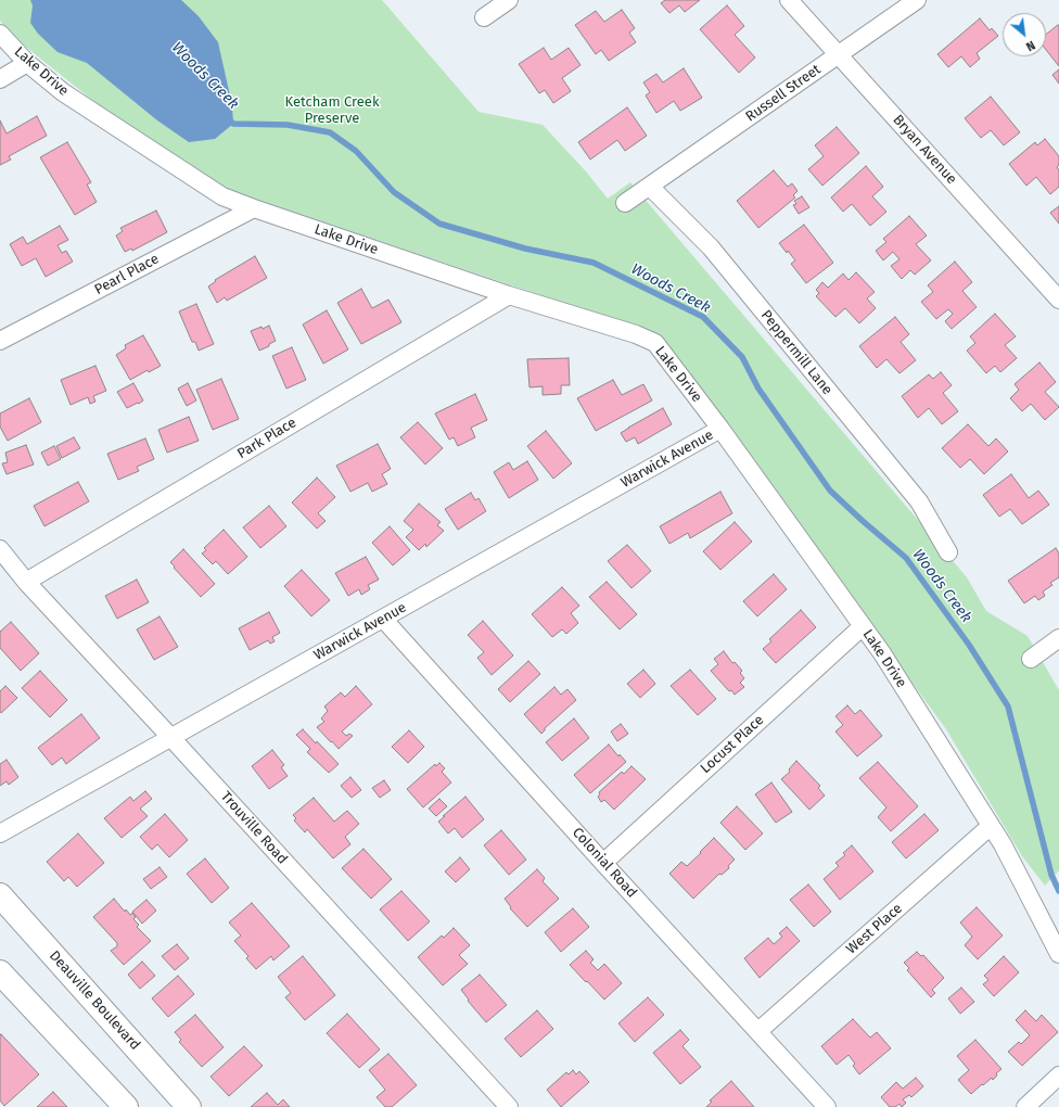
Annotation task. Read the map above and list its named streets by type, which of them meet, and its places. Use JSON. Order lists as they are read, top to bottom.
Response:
{
  "streets": {
    "street": [
      "Lake Drive",
      "Russell Street",
      "Bryan Avenue",
      "Pearl Place",
      "Peppermill Lane",
      "Park Place",
      "Warwick Avenue",
      "Locust Place",
      "Trouville Road",
      "Colonial Road",
      "West Place",
      "Deauville Boulevard"
    ]
  },
  "crossings": [
    ["Lake Drive", "Pearl Place"],
    ["Lake Drive", "Park Place"],
    ["Lake Drive", "Warwick Avenue"],
    ["Lake Drive", "Locust Place"],
    ["Lake Drive", "West Place"],
    ["Russell Street", "Bryan Avenue"],
    ["Russell Street", "Peppermill Lane"],
    ["Park Place", "Trouville Road"],
    ["Warwick Avenue", "Trouville Road"],
    ["Warwick Avenue", "Colonial Road"],
    ["Locust Place", "Colonial Road"],
    ["Colonial Road", "West Place"]
  ],
  "water": ["Woods Creek"],
  "parks": ["Ketcham Creek Preserve"],
  "north": "bottom right"
}
